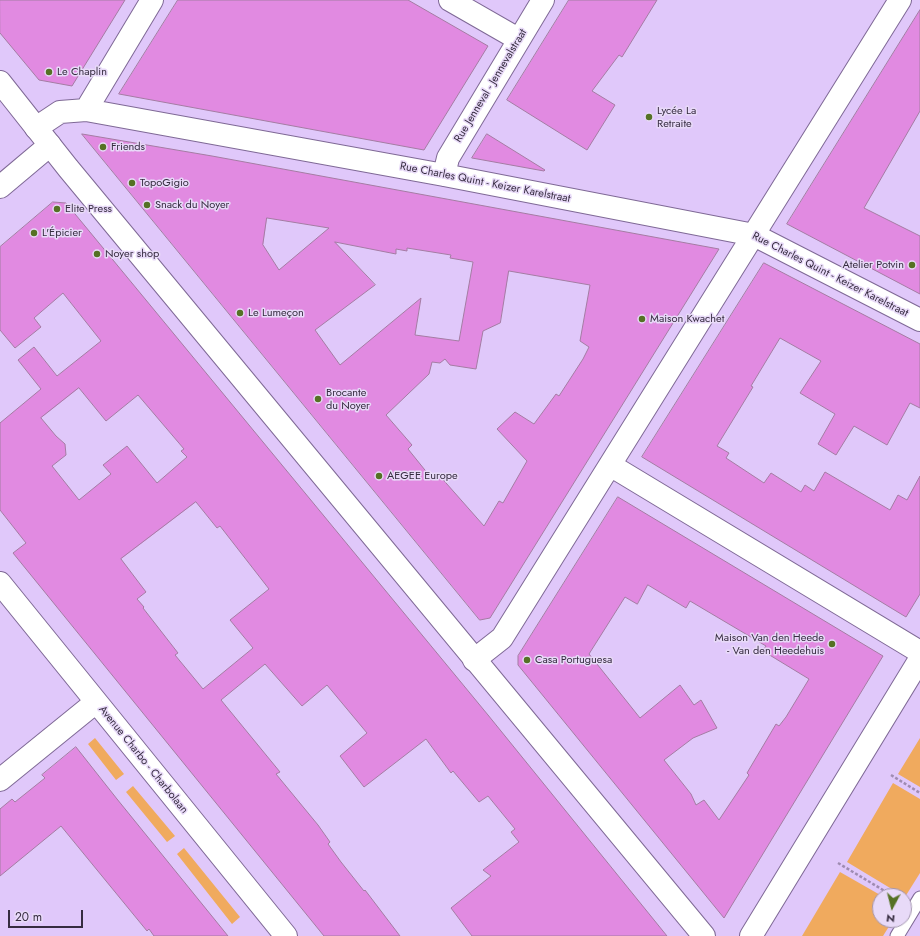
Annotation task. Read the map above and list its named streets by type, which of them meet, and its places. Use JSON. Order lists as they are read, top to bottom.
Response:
{
  "streets": {
    "street": ["Rue Jenneval - Jennevalstraat", "Rue Charles Quint - Keizer Karelstraat", "Avenue Charbo - Charbolaan"]
  },
  "crossings": [
    ["Rue Jenneval - Jennevalstraat", "Rue Charles Quint - Keizer Karelstraat"]
  ],
  "places": [
    "Le Chaplin",
    "Lycée La Retraite",
    "Friends",
    "TopoGigio",
    "Snack du Noyer",
    "Elite Press",
    "L'Épicier",
    "Noyer shop",
    "Atelier Potvin",
    "Le Lumeçon",
    "Maison Kwachet",
    "Brocante du Noyer",
    "AEGEE Europe",
    "Maison Van den Heede - Van den Heedehuis",
    "Casa Portuguesa"
  ],
  "scale_bar": "20 m",
  "north": "bottom"
}
